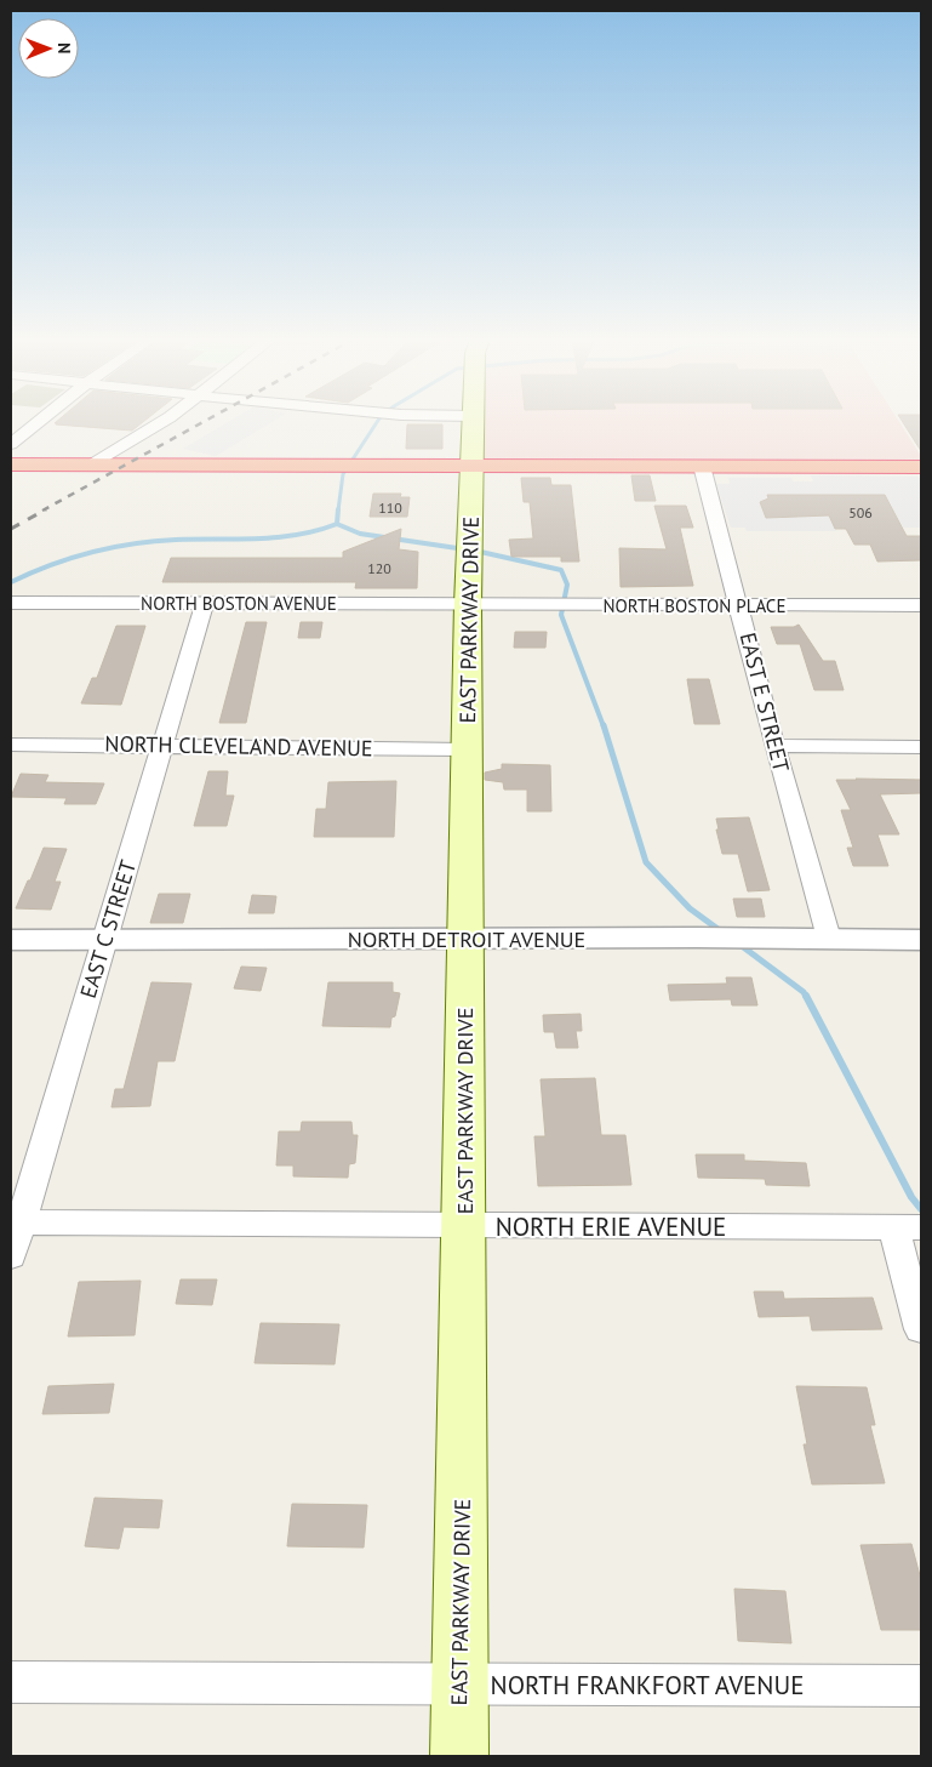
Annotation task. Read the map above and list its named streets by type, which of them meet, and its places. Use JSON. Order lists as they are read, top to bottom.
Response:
{
  "streets": {
    "main road": ["EAST PARKWAY DRIVE"],
    "street": [
      "NORTH BOSTON AVENUE",
      "NORTH BOSTON PLACE",
      "EAST E STREET",
      "NORTH CLEVELAND AVENUE",
      "EAST C STREET",
      "NORTH DETROIT AVENUE",
      "NORTH ERIE AVENUE",
      "NORTH FRANKFORT AVENUE"
    ]
  },
  "crossings": [
    ["NORTH BOSTON AVENUE", "NORTH BOSTON PLACE"],
    ["NORTH BOSTON AVENUE", "EAST PARKWAY DRIVE"],
    ["NORTH BOSTON AVENUE", "EAST C STREET"],
    ["NORTH BOSTON PLACE", "EAST PARKWAY DRIVE"],
    ["NORTH BOSTON PLACE", "EAST E STREET"],
    ["EAST PARKWAY DRIVE", "NORTH CLEVELAND AVENUE"],
    ["EAST PARKWAY DRIVE", "NORTH DETROIT AVENUE"],
    ["EAST PARKWAY DRIVE", "NORTH ERIE AVENUE"],
    ["EAST PARKWAY DRIVE", "NORTH FRANKFORT AVENUE"],
    ["EAST E STREET", "NORTH DETROIT AVENUE"],
    ["NORTH CLEVELAND AVENUE", "EAST C STREET"],
    ["EAST C STREET", "NORTH DETROIT AVENUE"],
    ["EAST C STREET", "NORTH ERIE AVENUE"]
  ],
  "house_numbers": ["110", "506", "120"],
  "north": "right"
}
